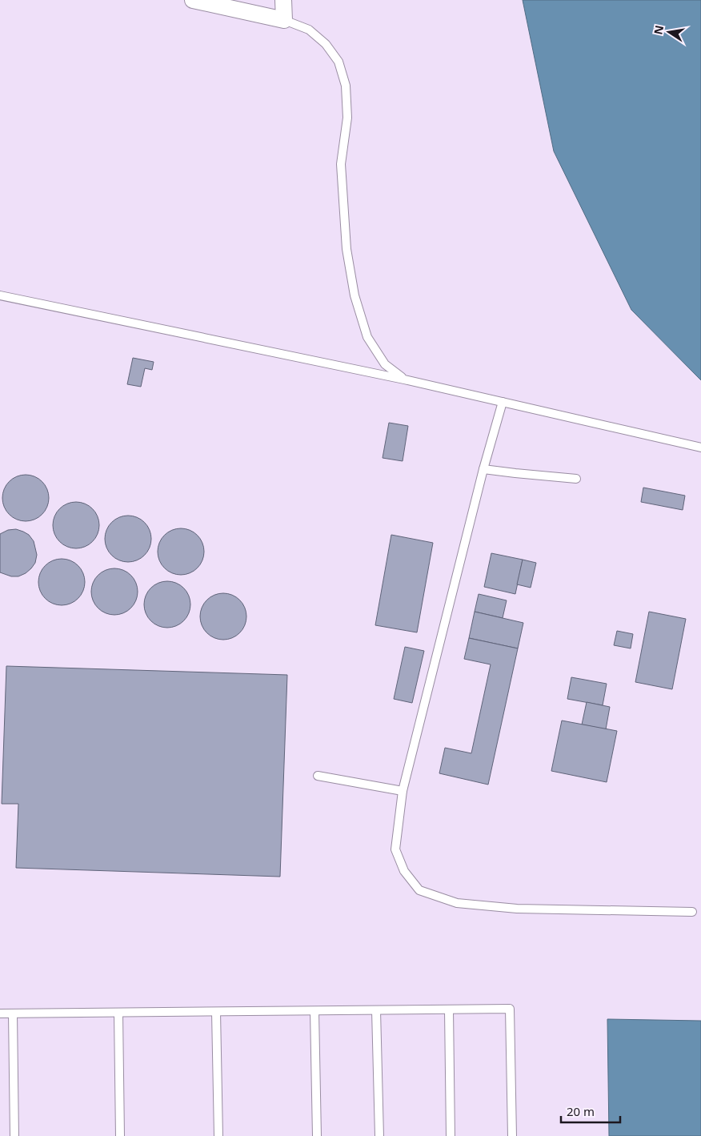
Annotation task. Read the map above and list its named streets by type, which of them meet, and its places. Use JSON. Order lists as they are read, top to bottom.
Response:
{
  "scale_bar": "20 m",
  "north": "left"
}
